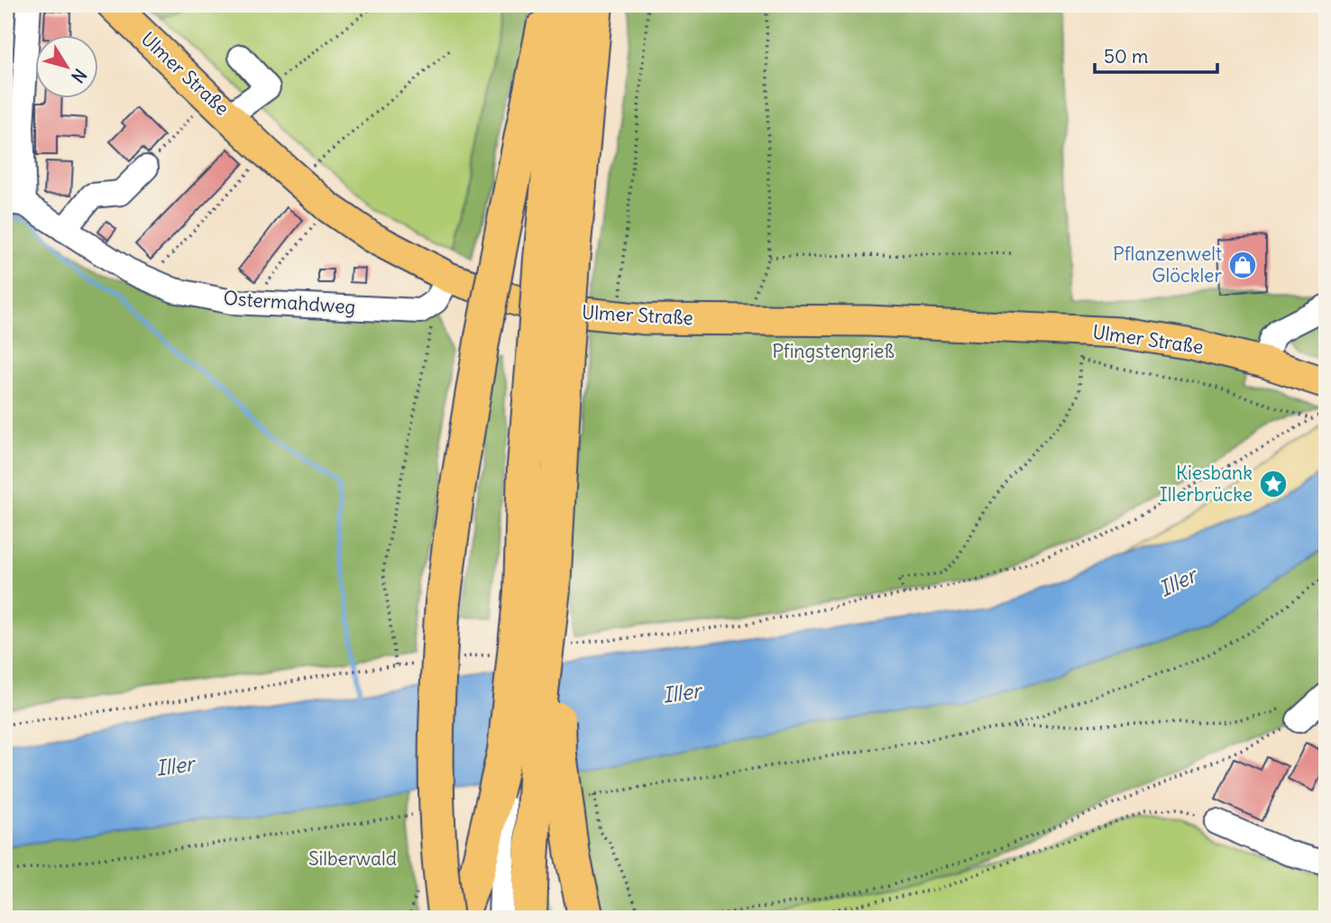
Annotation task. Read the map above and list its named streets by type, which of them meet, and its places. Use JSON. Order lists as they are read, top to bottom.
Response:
{
  "streets": {
    "main road": ["Ulmer Straße"],
    "street": ["Ostermahdweg"]
  },
  "crossings": [
    ["Ulmer Straße", "Ostermahdweg"]
  ],
  "water": ["Iller"],
  "parks": ["Pfingstengrieß", "Silberwald"],
  "places": {
    "shop": ["Pflanzenwelt Glöckler"],
    "place": ["Kiesbank Illerbrücke"]
  },
  "scale_bar": "50 m",
  "north": "bottom right"
}
